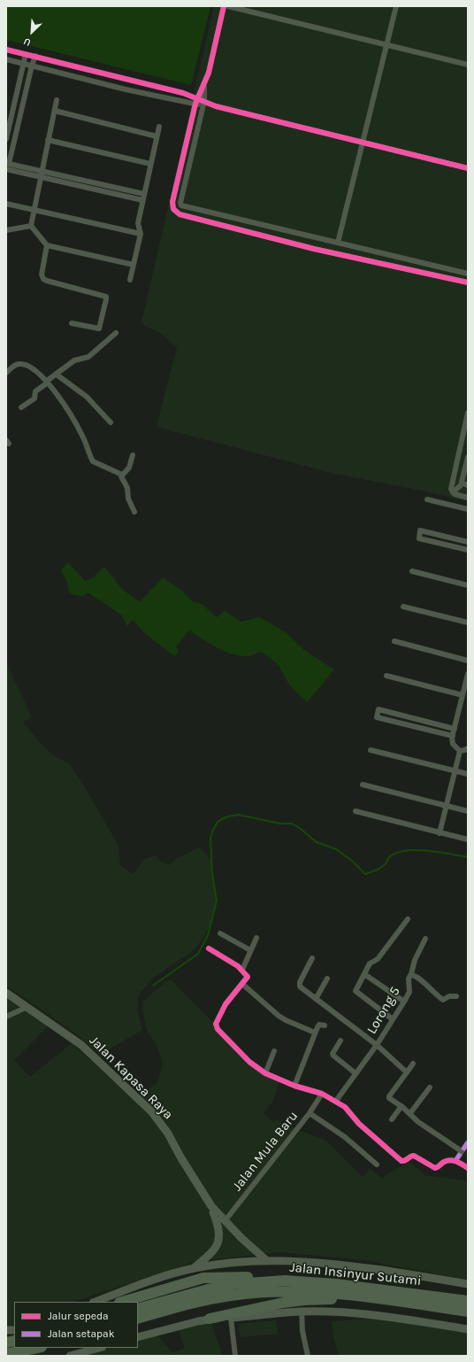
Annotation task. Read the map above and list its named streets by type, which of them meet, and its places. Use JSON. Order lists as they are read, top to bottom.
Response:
{
  "streets": {
    "highway": ["Jalan Insinyur Sutami"],
    "street": ["Lorong 5", "Jalan Kapasa Raya", "Jalan Mula Baru"]
  },
  "crossings": [
    ["Jalan Kapasa Raya", "Jalan Mula Baru"]
  ],
  "legend": ["Jalur sepeda", "Jalan setapak"],
  "north": "bottom left"
}
